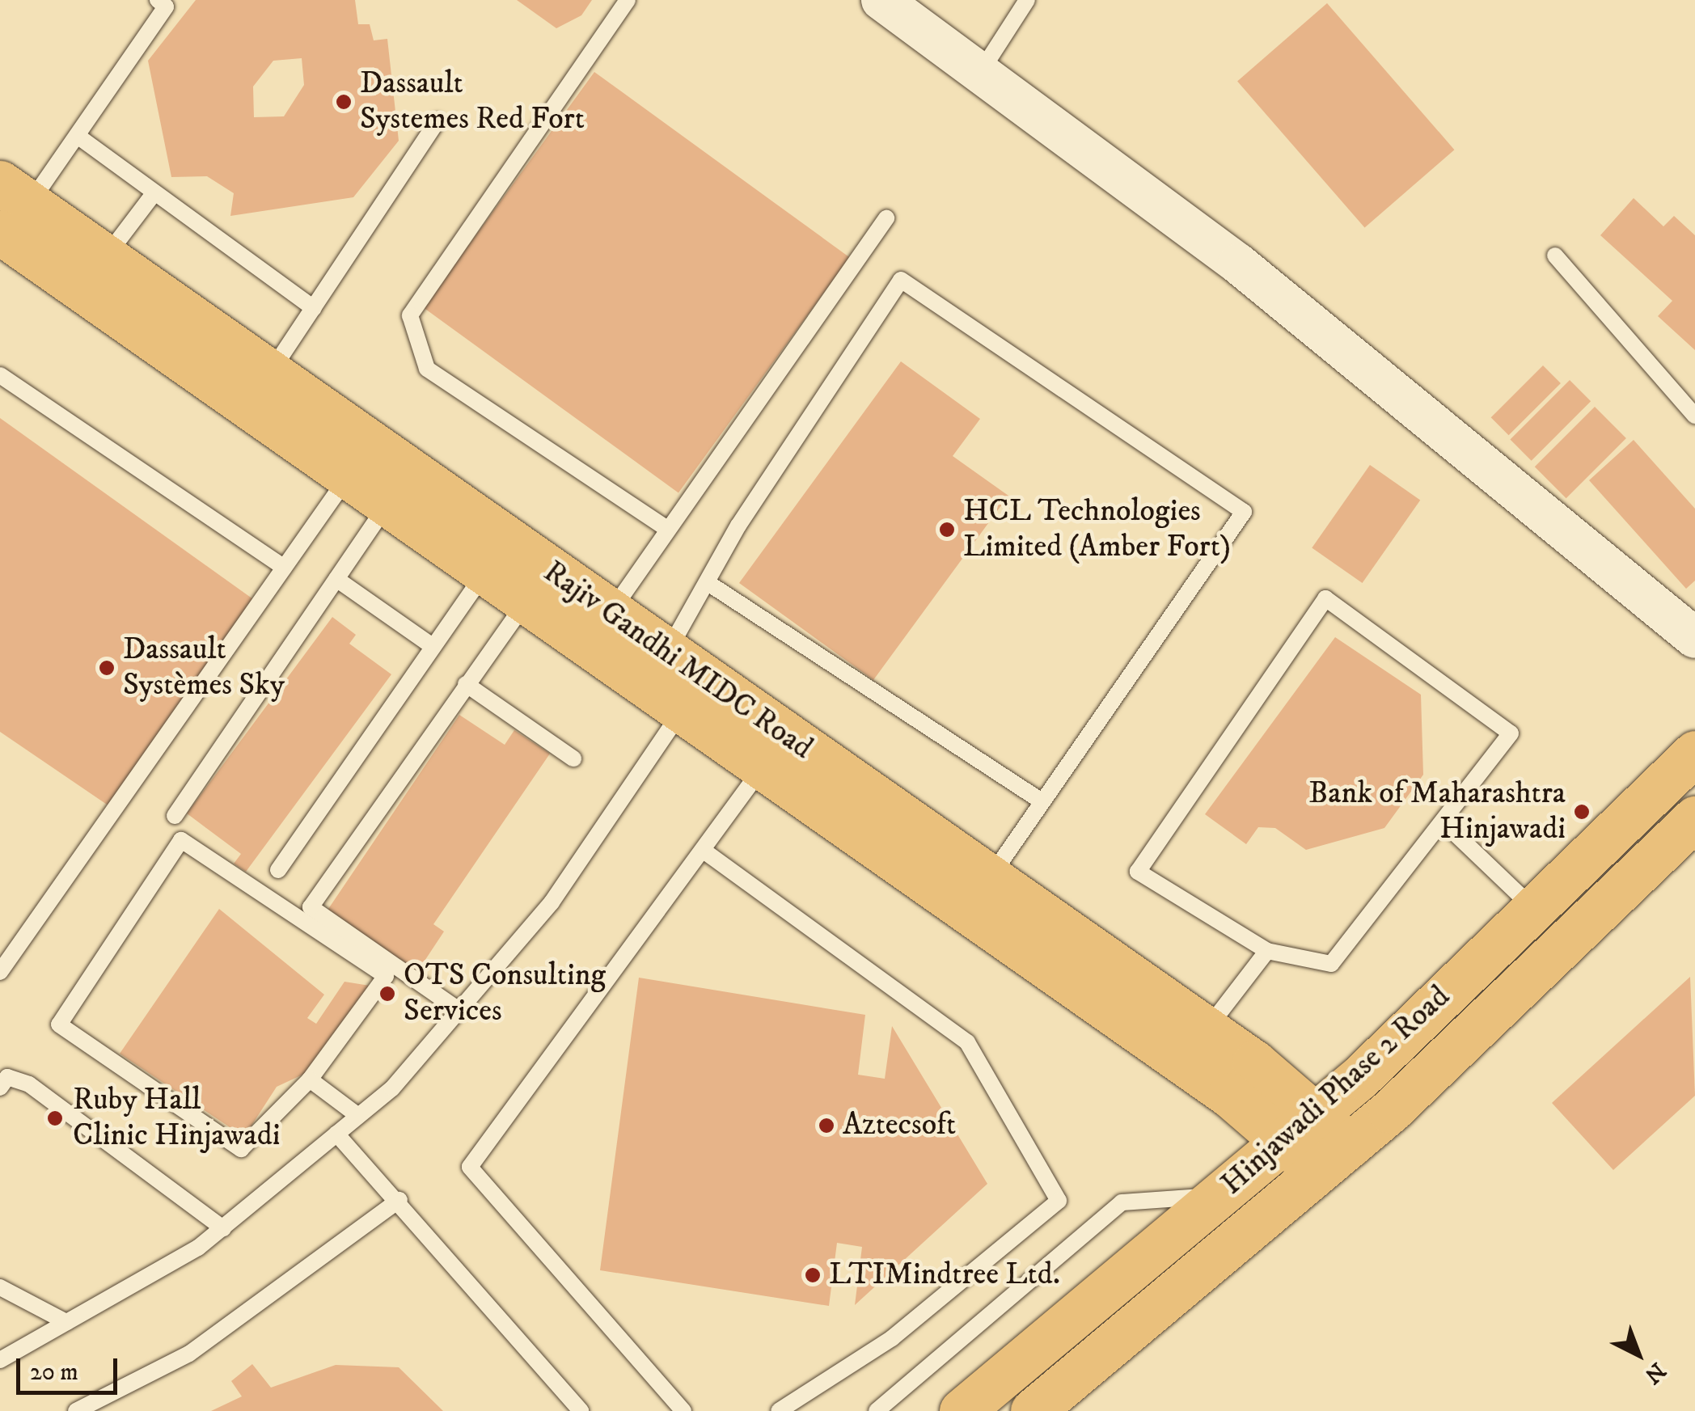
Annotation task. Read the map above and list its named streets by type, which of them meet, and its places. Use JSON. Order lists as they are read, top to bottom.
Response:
{
  "streets": {
    "main road": ["Rajiv Gandhi MIDC Road", "Hinjawadi Phase 2 Road"]
  },
  "crossings": [
    ["Rajiv Gandhi MIDC Road", "Hinjawadi Phase 2 Road"]
  ],
  "places": [
    "Dassault Systemes Red Fort",
    "HCL Technologies Limited (Amber Fort)",
    "Dassault Systèmes Sky",
    "Bank of Maharashtra Hinjawadi",
    "OTS Consulting Services",
    "Ruby Hall Clinic Hinjawadi",
    "Aztecsoft",
    "LTIMindtree Ltd."
  ],
  "scale_bar": "20 m",
  "north": "bottom right"
}
